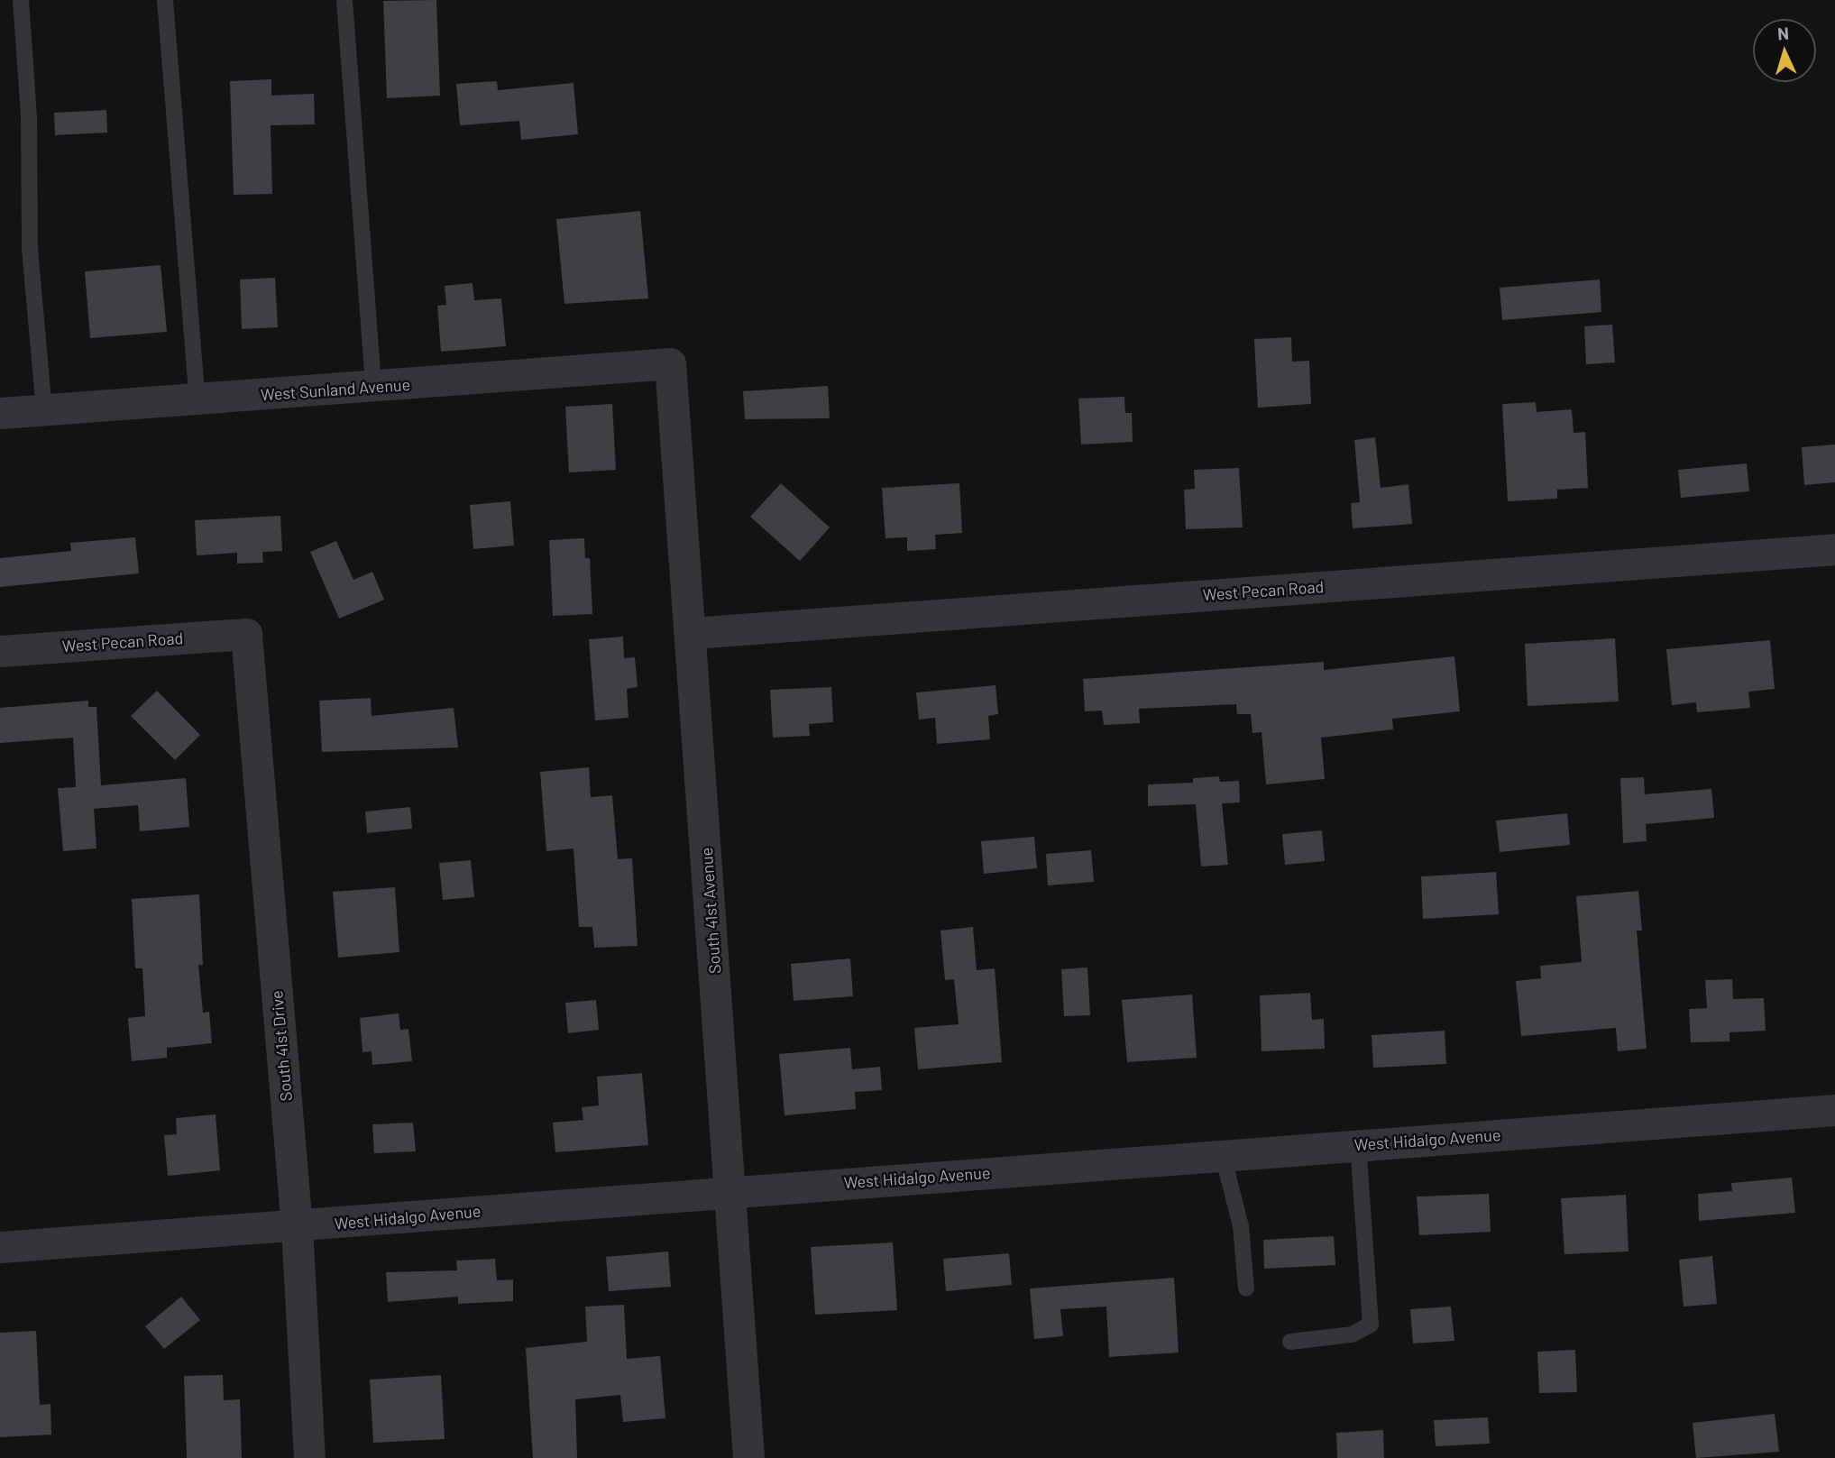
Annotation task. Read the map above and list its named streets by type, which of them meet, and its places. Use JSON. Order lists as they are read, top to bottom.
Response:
{
  "streets": {
    "street": [
      "West Sunland Avenue",
      "West Pecan Road",
      "South 41st Avenue",
      "South 41st Drive",
      "West Hidalgo Avenue"
    ]
  },
  "crossings": [
    ["West Sunland Avenue", "South 41st Avenue"],
    ["West Pecan Road", "South 41st Avenue"],
    ["West Pecan Road", "South 41st Drive"],
    ["South 41st Avenue", "West Hidalgo Avenue"],
    ["South 41st Drive", "West Hidalgo Avenue"]
  ],
  "north": "top"
}
